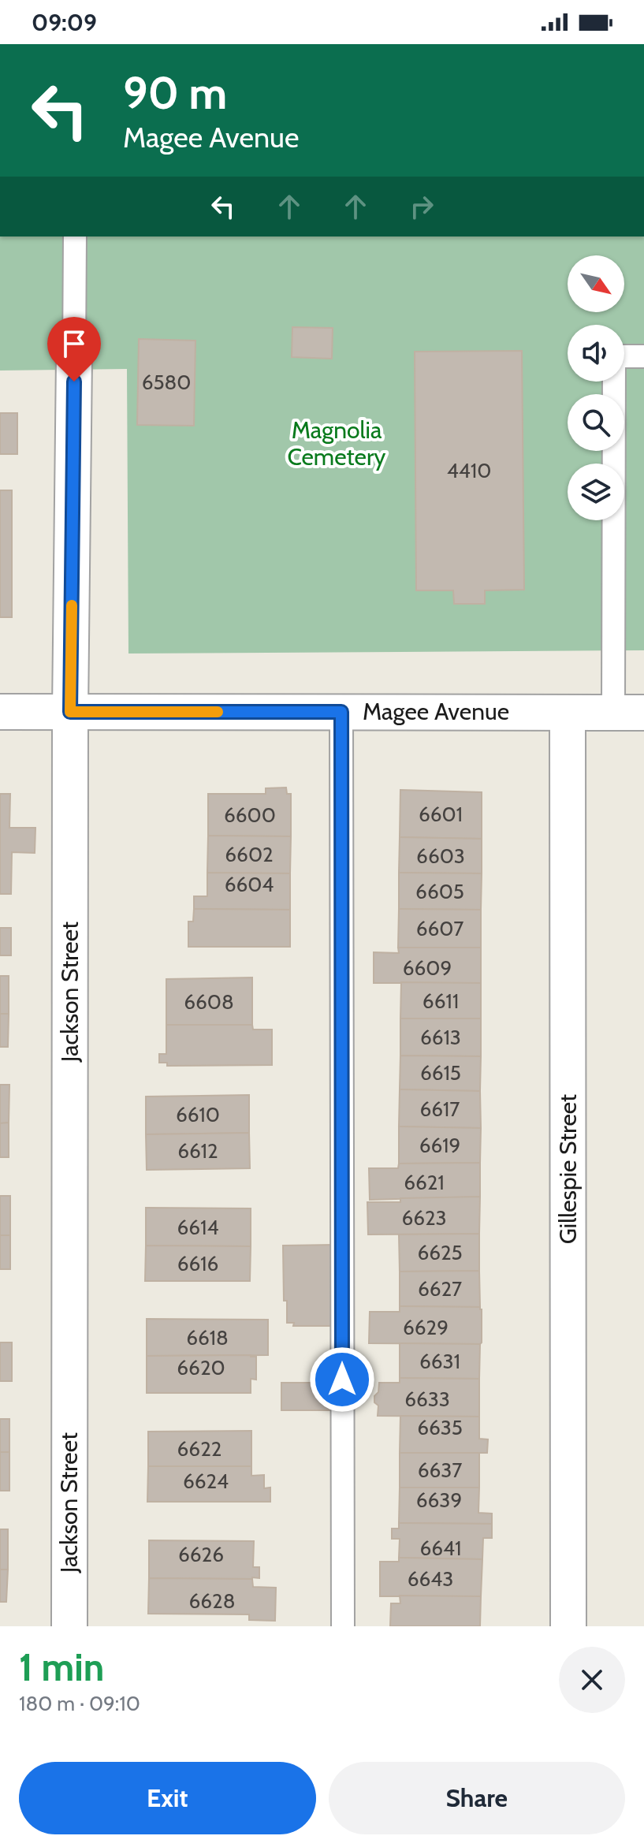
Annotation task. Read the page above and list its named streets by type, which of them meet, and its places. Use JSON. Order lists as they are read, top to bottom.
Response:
{
  "streets": {
    "street": ["Magee Avenue", "Jackson Street", "Gillespie Street"]
  },
  "crossings": [
    ["Magee Avenue", "Jackson Street"],
    ["Magee Avenue", "Gillespie Street"]
  ],
  "parks": ["Magnolia Cemetery"],
  "house_numbers": [
    "6580",
    "4410",
    "6601",
    "6600",
    "6602",
    "6603",
    "6604",
    "6605",
    "6607",
    "6609",
    "6611",
    "6608",
    "6613",
    "6615",
    "6617",
    "6610",
    "6619",
    "6612",
    "6621",
    "6623",
    "6614",
    "6625",
    "6616",
    "6627",
    "6629",
    "6618",
    "6631",
    "6620",
    "6633",
    "6635",
    "6622",
    "6637",
    "6624",
    "6639",
    "6641",
    "6626",
    "6643",
    "6628"
  ],
  "north": "bottom right",
  "page": {
    "status": "09:09",
    "turn": ["90 m", "Magee Avenue"],
    "heading": ["1 min", "180 m · 09:10"],
    "buttons": ["Exit", "Share"]
  }
}
